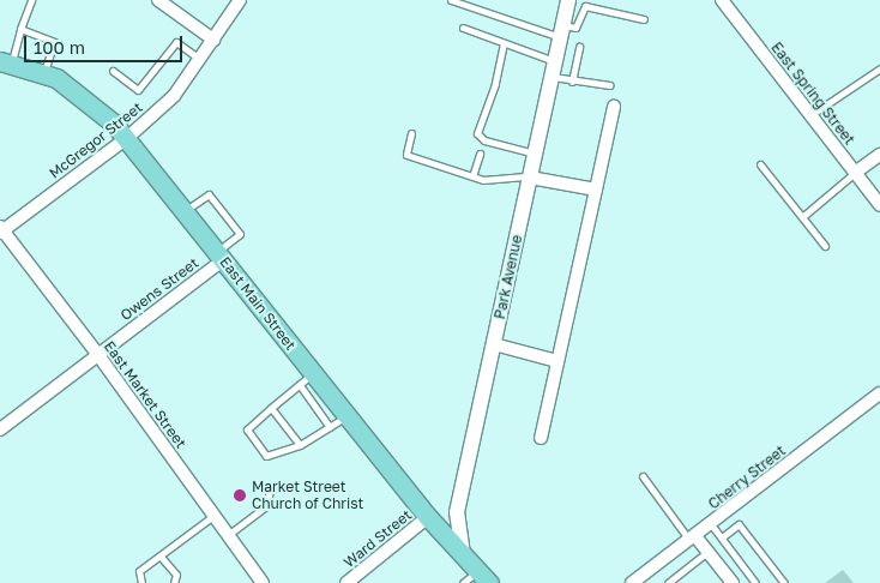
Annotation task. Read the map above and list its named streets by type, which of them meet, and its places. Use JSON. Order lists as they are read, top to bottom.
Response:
{
  "streets": {
    "main road": ["East Main Street"],
    "street": [
      "East Spring Street",
      "McGregor Street",
      "Park Avenue",
      "Owens Street",
      "East Market Street",
      "Cherry Street",
      "Ward Street"
    ]
  },
  "crossings": [
    ["McGregor Street", "East Main Street"],
    ["McGregor Street", "East Market Street"],
    ["Park Avenue", "East Main Street"],
    ["Owens Street", "East Main Street"],
    ["Owens Street", "East Market Street"],
    ["East Main Street", "Ward Street"]
  ],
  "places": ["Market Street Church of Christ"],
  "scale_bar": "100 m"
}
